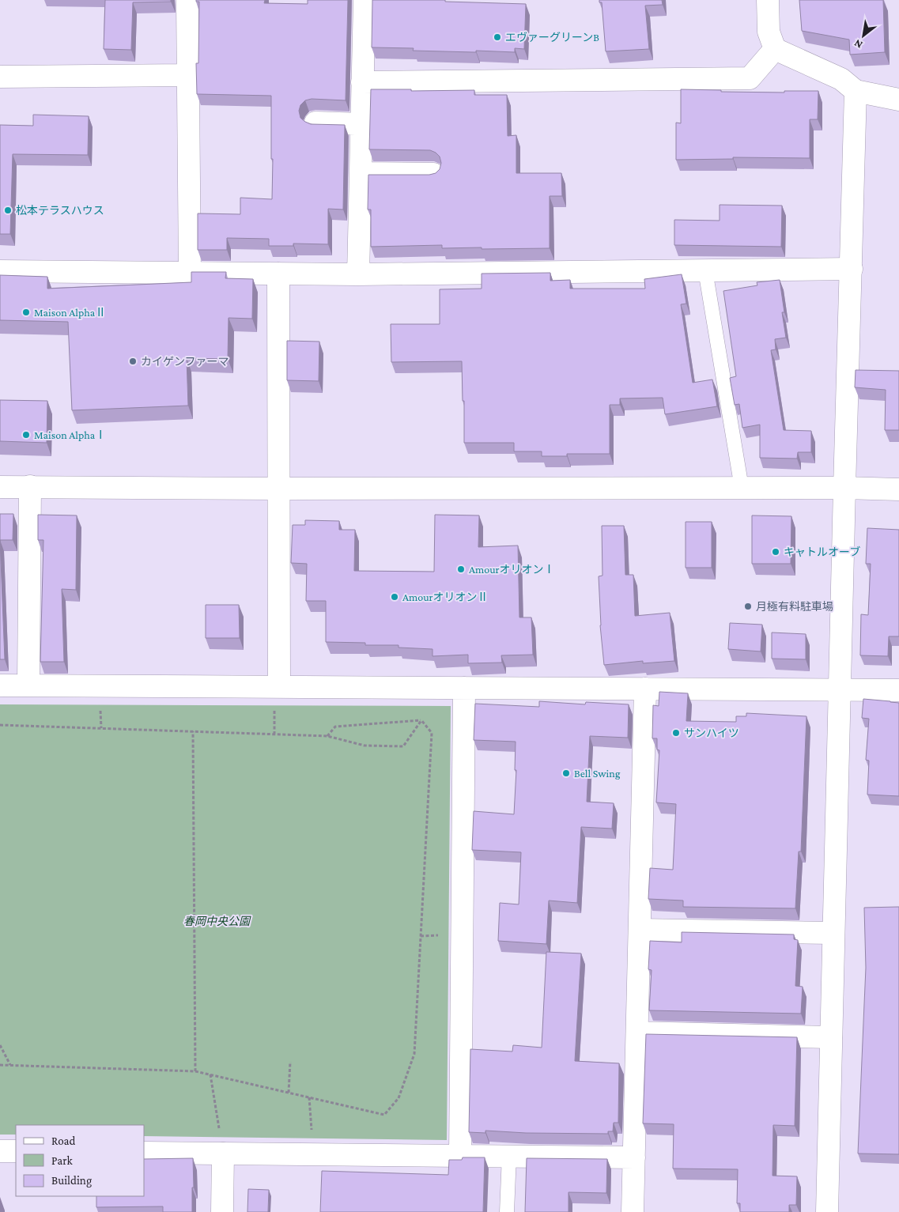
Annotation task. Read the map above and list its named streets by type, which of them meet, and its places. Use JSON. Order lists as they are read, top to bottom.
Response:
{
  "parks": ["春岡中央公園"],
  "places": [
    "エヴァーグリーンB",
    "松本テラスハウス",
    "Maison AlphaⅡ",
    "カイゲンファーマ",
    "Maison AlphaⅠ",
    "キャトルオーブ",
    "AmourオリオンⅠ",
    "AmourオリオンⅡ",
    "月極有料駐車場",
    "サンハイツ",
    "Bell Swing"
  ],
  "legend": ["Road", "Park", "Building"],
  "north": "bottom left"
}
